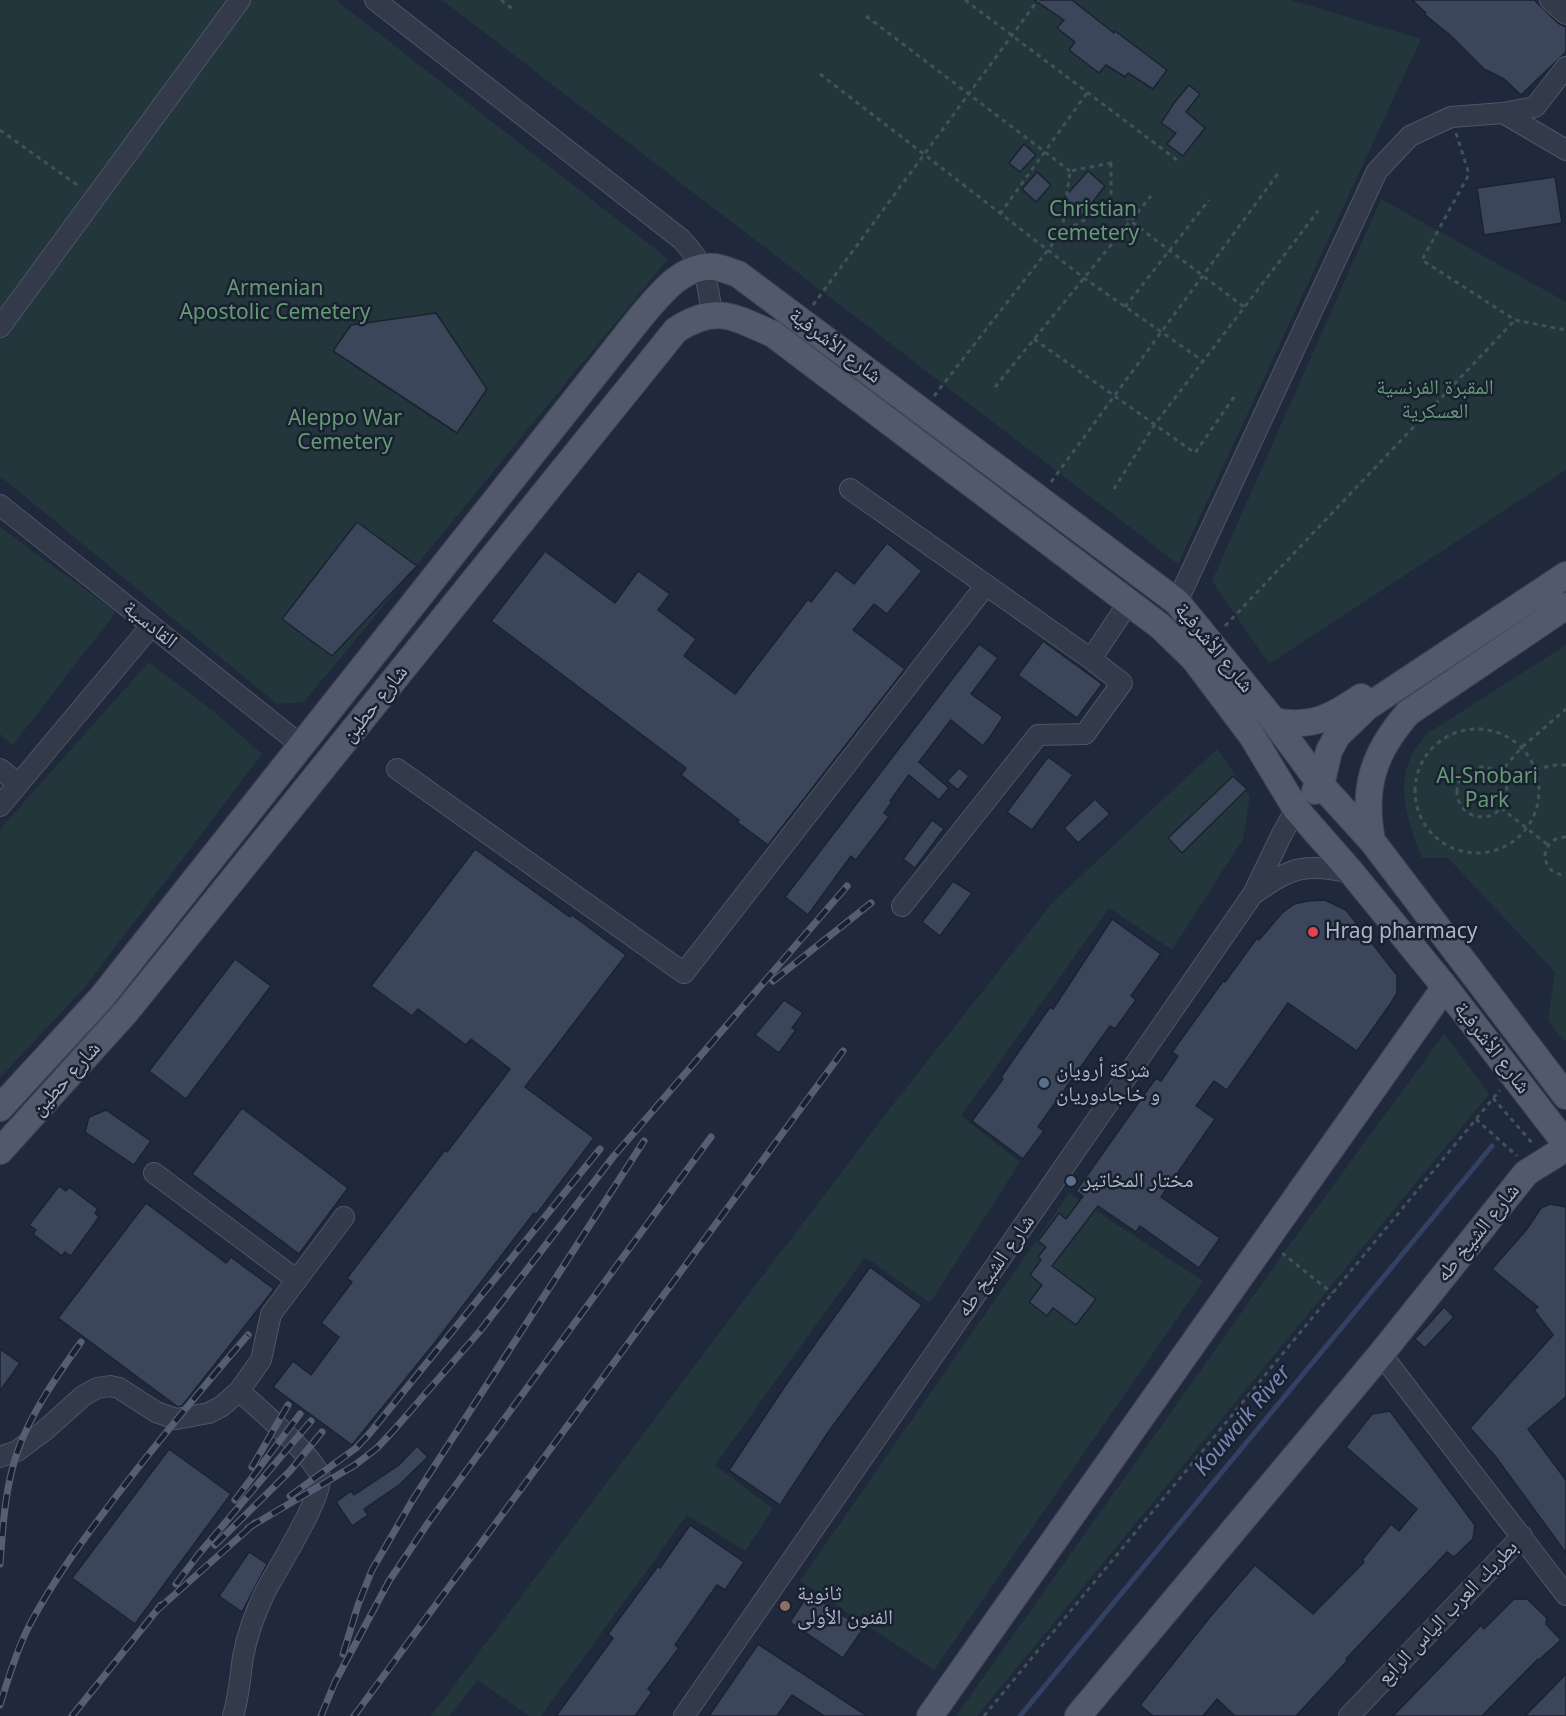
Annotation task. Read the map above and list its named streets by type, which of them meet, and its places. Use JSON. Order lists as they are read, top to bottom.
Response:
{
  "streets": {
    "main road": ["شارع الأشرفية", "شارع حطين", "شارع الشيخ طه"],
    "street": ["القادسية", "بطريك العرب الياس الرابع"]
  },
  "crossings": [
    ["شارع الأشرفية", "شارع حطين"],
    ["شارع الأشرفية", "شارع الشيخ طه"],
    ["القادسية", "شارع حطين"]
  ],
  "water": ["Kouwaik River"],
  "parks": [
    "Christian cemetery",
    "Armenian Apostolic Cemetery",
    "المقبرة الفرنسية العسكرية",
    "Aleppo War Cemetery",
    "Al-Snobari Park"
  ],
  "places": [
    "Hrag pharmacy",
    "شركة أرويان و خاجادوريان",
    "مختار المخاتير",
    "ثانوية الفنون الأولى"
  ]
}
